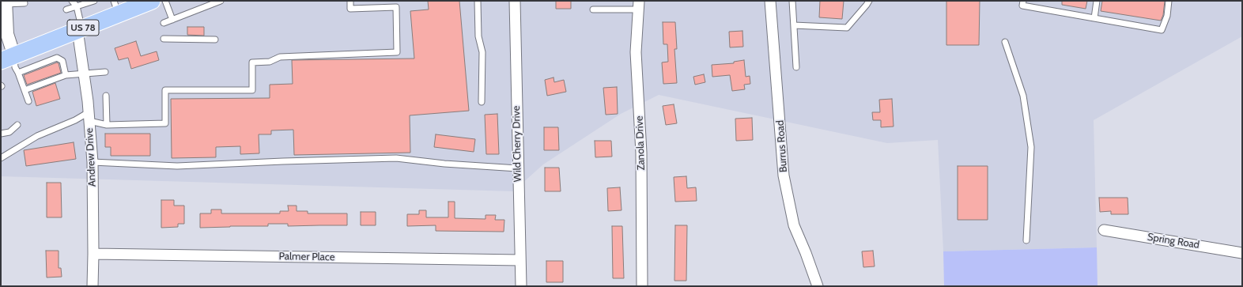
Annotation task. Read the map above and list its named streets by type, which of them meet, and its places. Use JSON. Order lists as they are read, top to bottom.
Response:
{
  "streets": {
    "main road": ["US 78"],
    "street": [
      "Zanola Drive",
      "Wild Cherry Drive",
      "Burrus Road",
      "Andrew Drive",
      "Spring Road",
      "Palmer Place"
    ]
  },
  "crossings": [
    ["US 78", "Andrew Drive"],
    ["Wild Cherry Drive", "Palmer Place"],
    ["Andrew Drive", "Palmer Place"]
  ]
}
